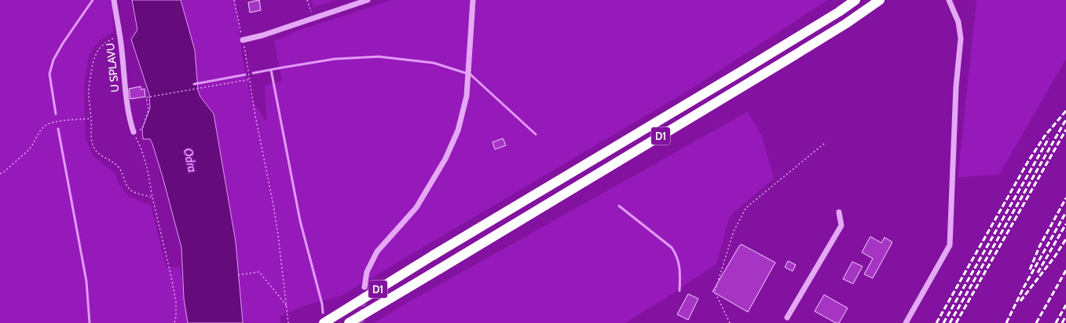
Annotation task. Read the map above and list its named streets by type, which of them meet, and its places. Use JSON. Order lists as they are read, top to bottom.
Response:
{
  "streets": {
    "highway": ["D1"],
    "street": ["U SPLAVU"]
  },
  "water": ["Odra"]
}
